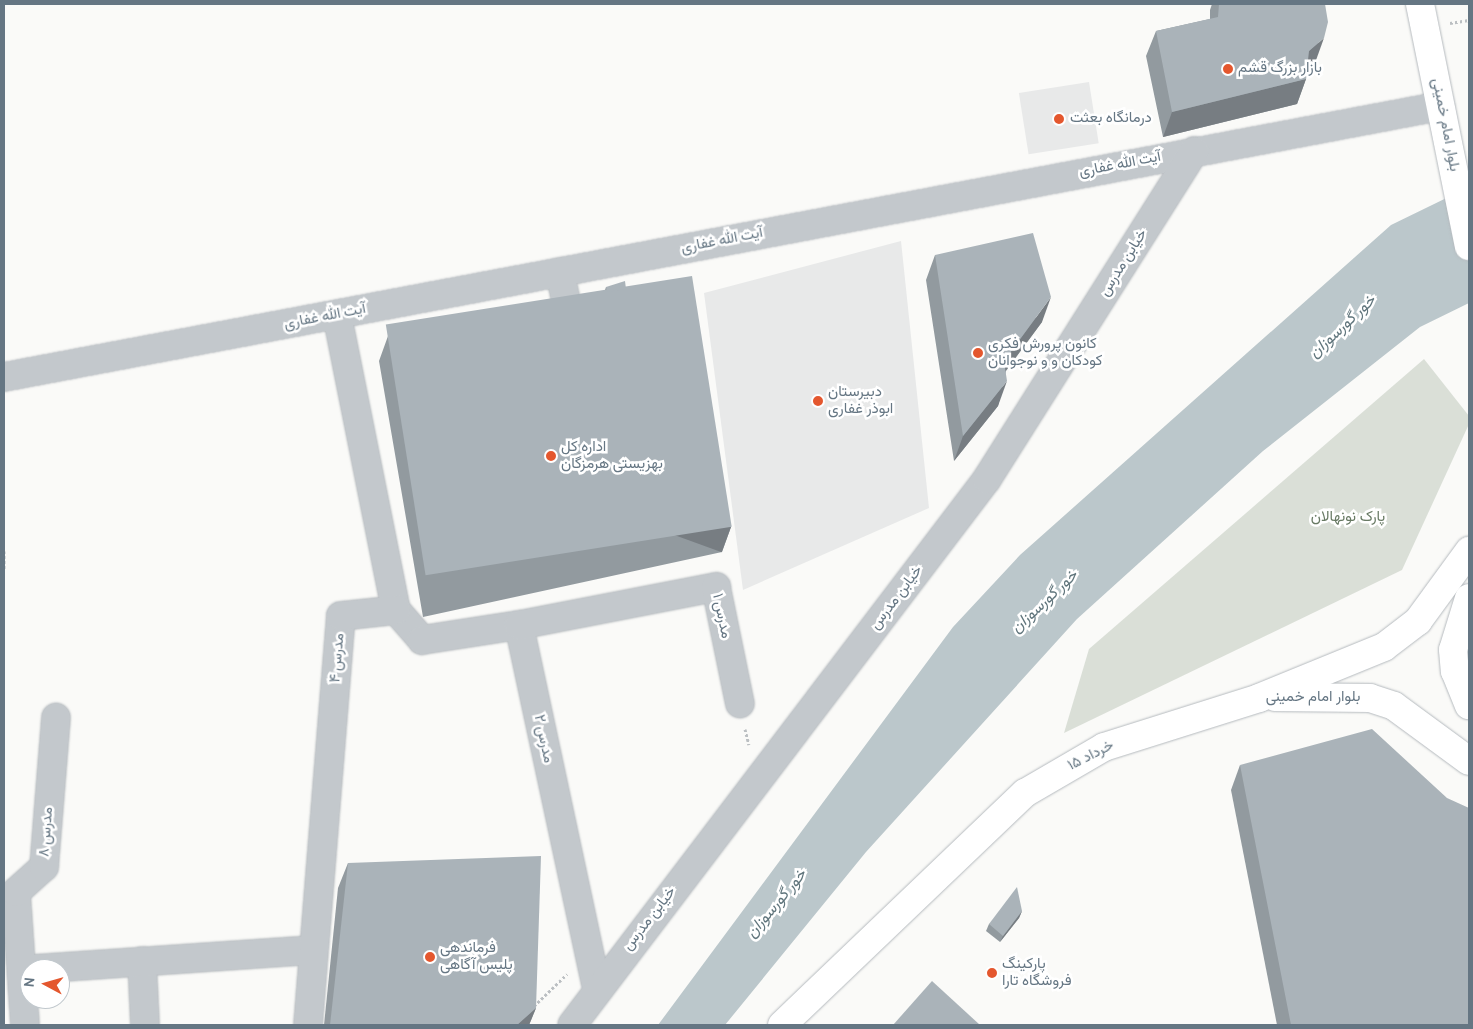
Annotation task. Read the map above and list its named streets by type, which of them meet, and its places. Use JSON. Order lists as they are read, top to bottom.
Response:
{
  "streets": {
    "main road": ["بلوار امام خمینی", "۱۵ خرداد"],
    "street": [
      "آیت الله غفاری",
      "خیابن مدرس",
      "مدرس ۱",
      "مدرس ۴",
      "مدرس ۲",
      "مدرس ۸"
    ]
  },
  "crossings": [
    ["بلوار امام خمینی", "آیت الله غفاری"],
    ["بلوار امام خمینی", "۱۵ خرداد"],
    ["آیت الله غفاری", "خیابن مدرس"],
    ["خیابن مدرس", "مدرس ۲"],
    ["مدرس ۱", "مدرس ۲"]
  ],
  "water": ["خور گورسوزان"],
  "parks": ["پارک نونهالان"],
  "places": [
    "بازار بزرگ قشم",
    "درمانگاه بعثت",
    "کانون پرورش فکری کودکان و و نوجوانان",
    "دبیرستان ابوذر غفاری",
    "اداره کل بهزیستی هرمزگان",
    "فرماندهی پلیس آگاهی",
    "پارکینگ فروشگاه تارا"
  ],
  "north": "left"
}
